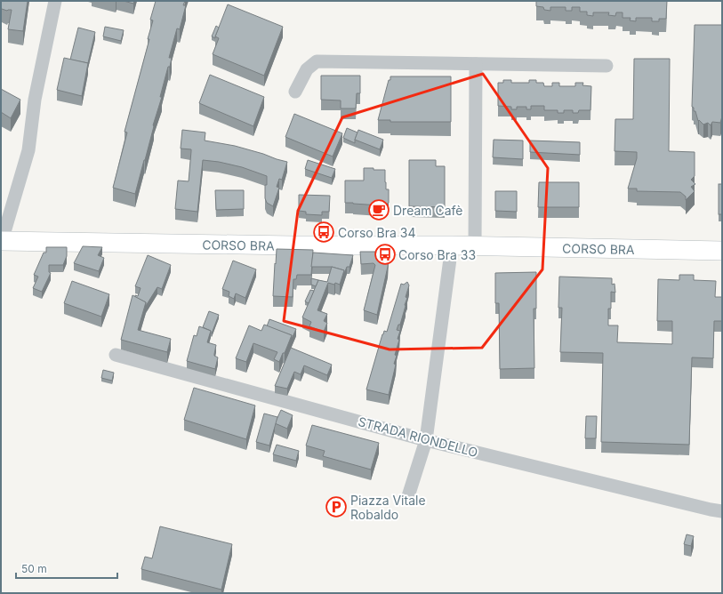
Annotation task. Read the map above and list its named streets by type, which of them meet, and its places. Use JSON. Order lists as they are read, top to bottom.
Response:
{
  "streets": {
    "street": ["CORSO BRA", "STRADA RIONDELLO"]
  },
  "places": {
    "cafe": ["Dream Cafè"],
    "bus stop": ["Corso Bra 34", "Corso Bra 33"],
    "parking": ["Piazza Vitale Robaldo"]
  },
  "scale_bar": "50 m"
}
